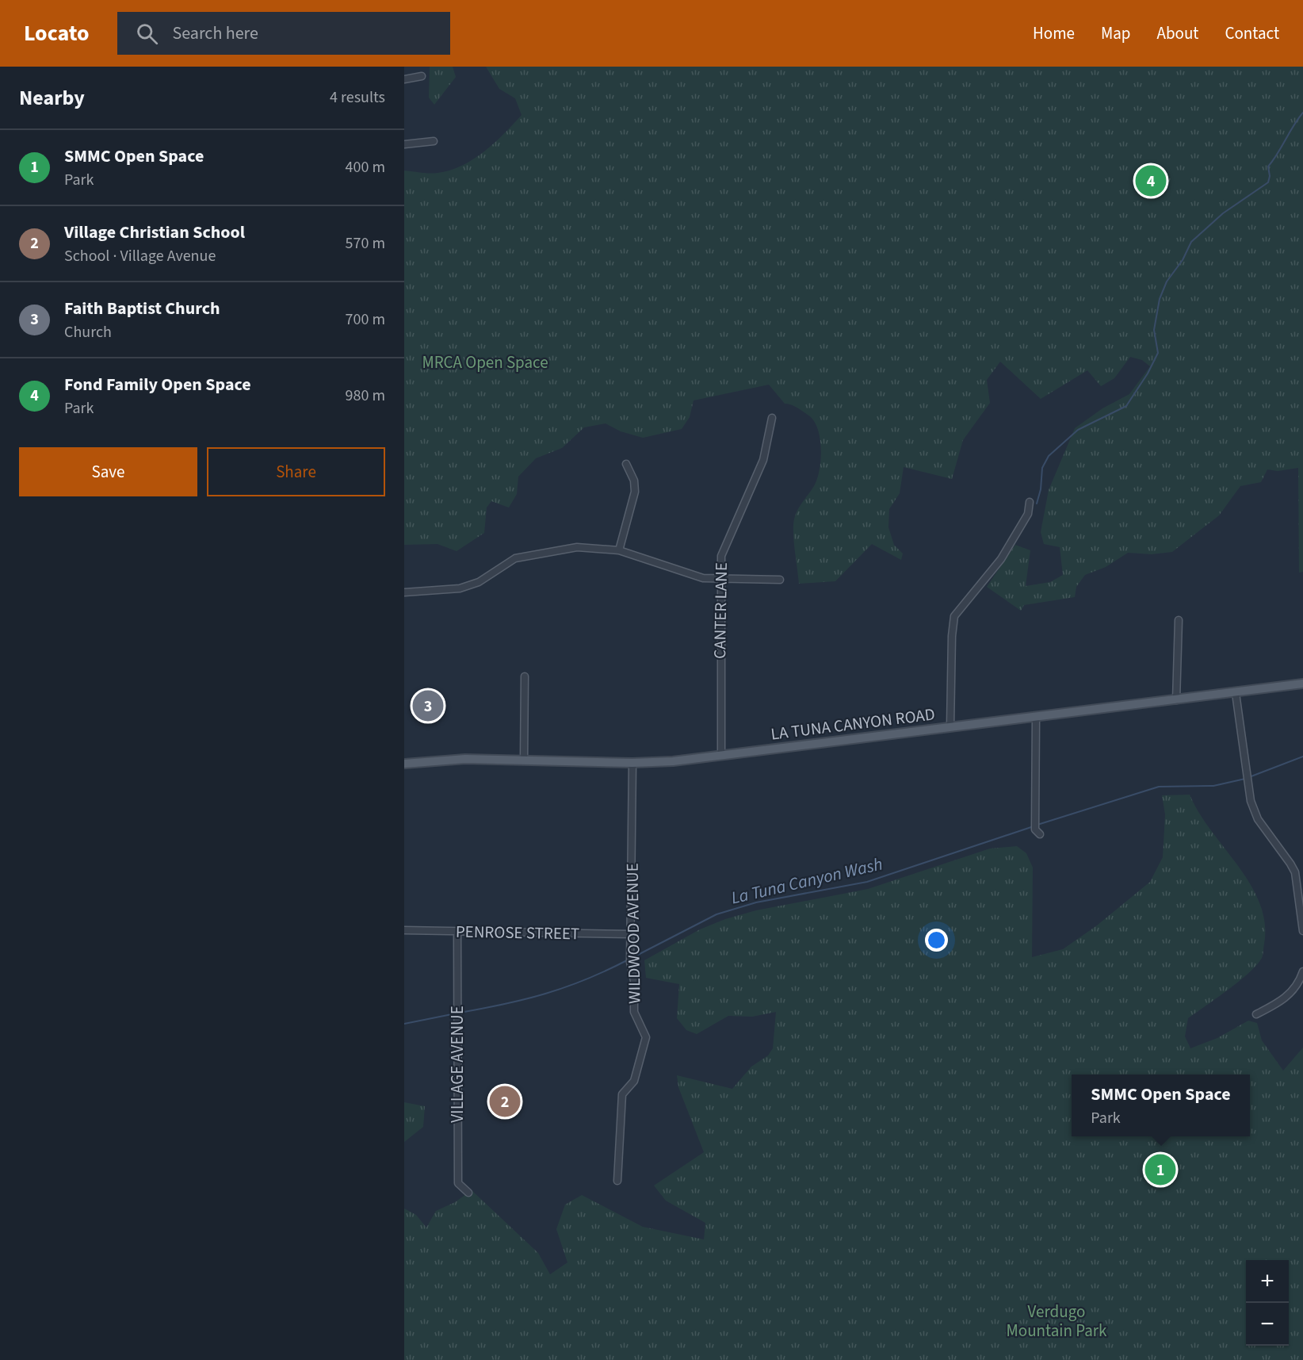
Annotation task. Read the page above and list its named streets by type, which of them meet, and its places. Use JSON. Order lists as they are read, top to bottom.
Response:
{
  "streets": {
    "main road": ["LA TUNA CANYON ROAD"],
    "street": [
      "CANTER LANE",
      "PENROSE STREET",
      "WILDWOOD AVENUE",
      "VILLAGE AVENUE"
    ]
  },
  "crossings": [
    ["CANTER LANE", "LA TUNA CANYON ROAD"],
    ["LA TUNA CANYON ROAD", "WILDWOOD AVENUE"],
    ["PENROSE STREET", "WILDWOOD AVENUE"],
    ["PENROSE STREET", "VILLAGE AVENUE"]
  ],
  "water": ["La Tuna Canyon Wash"],
  "parks": ["MRCA Open Space", "Verdugo Mountain Park"],
  "page": {
    "header": "Locato",
    "search": "Search here",
    "nav": [
      "Home",
      "Map",
      "About",
      "Contact"
    ],
    "heading": ["Nearby", "4 results"],
    "list": [
      {
        "mark": "1",
        "name": "SMMC Open Space",
        "note": "Park",
        "value": "400 m"
      },
      {
        "mark": "2",
        "name": "Village Christian School",
        "note": "School · Village Avenue",
        "value": "570 m"
      },
      {
        "mark": "3",
        "name": "Faith Baptist Church",
        "note": "Church",
        "value": "700 m"
      },
      {
        "mark": "4",
        "name": "Fond Family Open Space",
        "note": "Park",
        "value": "980 m"
      }
    ],
    "pins": [
      "4",
      "3",
      "2",
      "1"
    ],
    "buttons": ["Save", "Share"],
    "popup": ["SMMC Open Space", "Park"],
    "map_buttons": ["+", "−"]
  }
}
